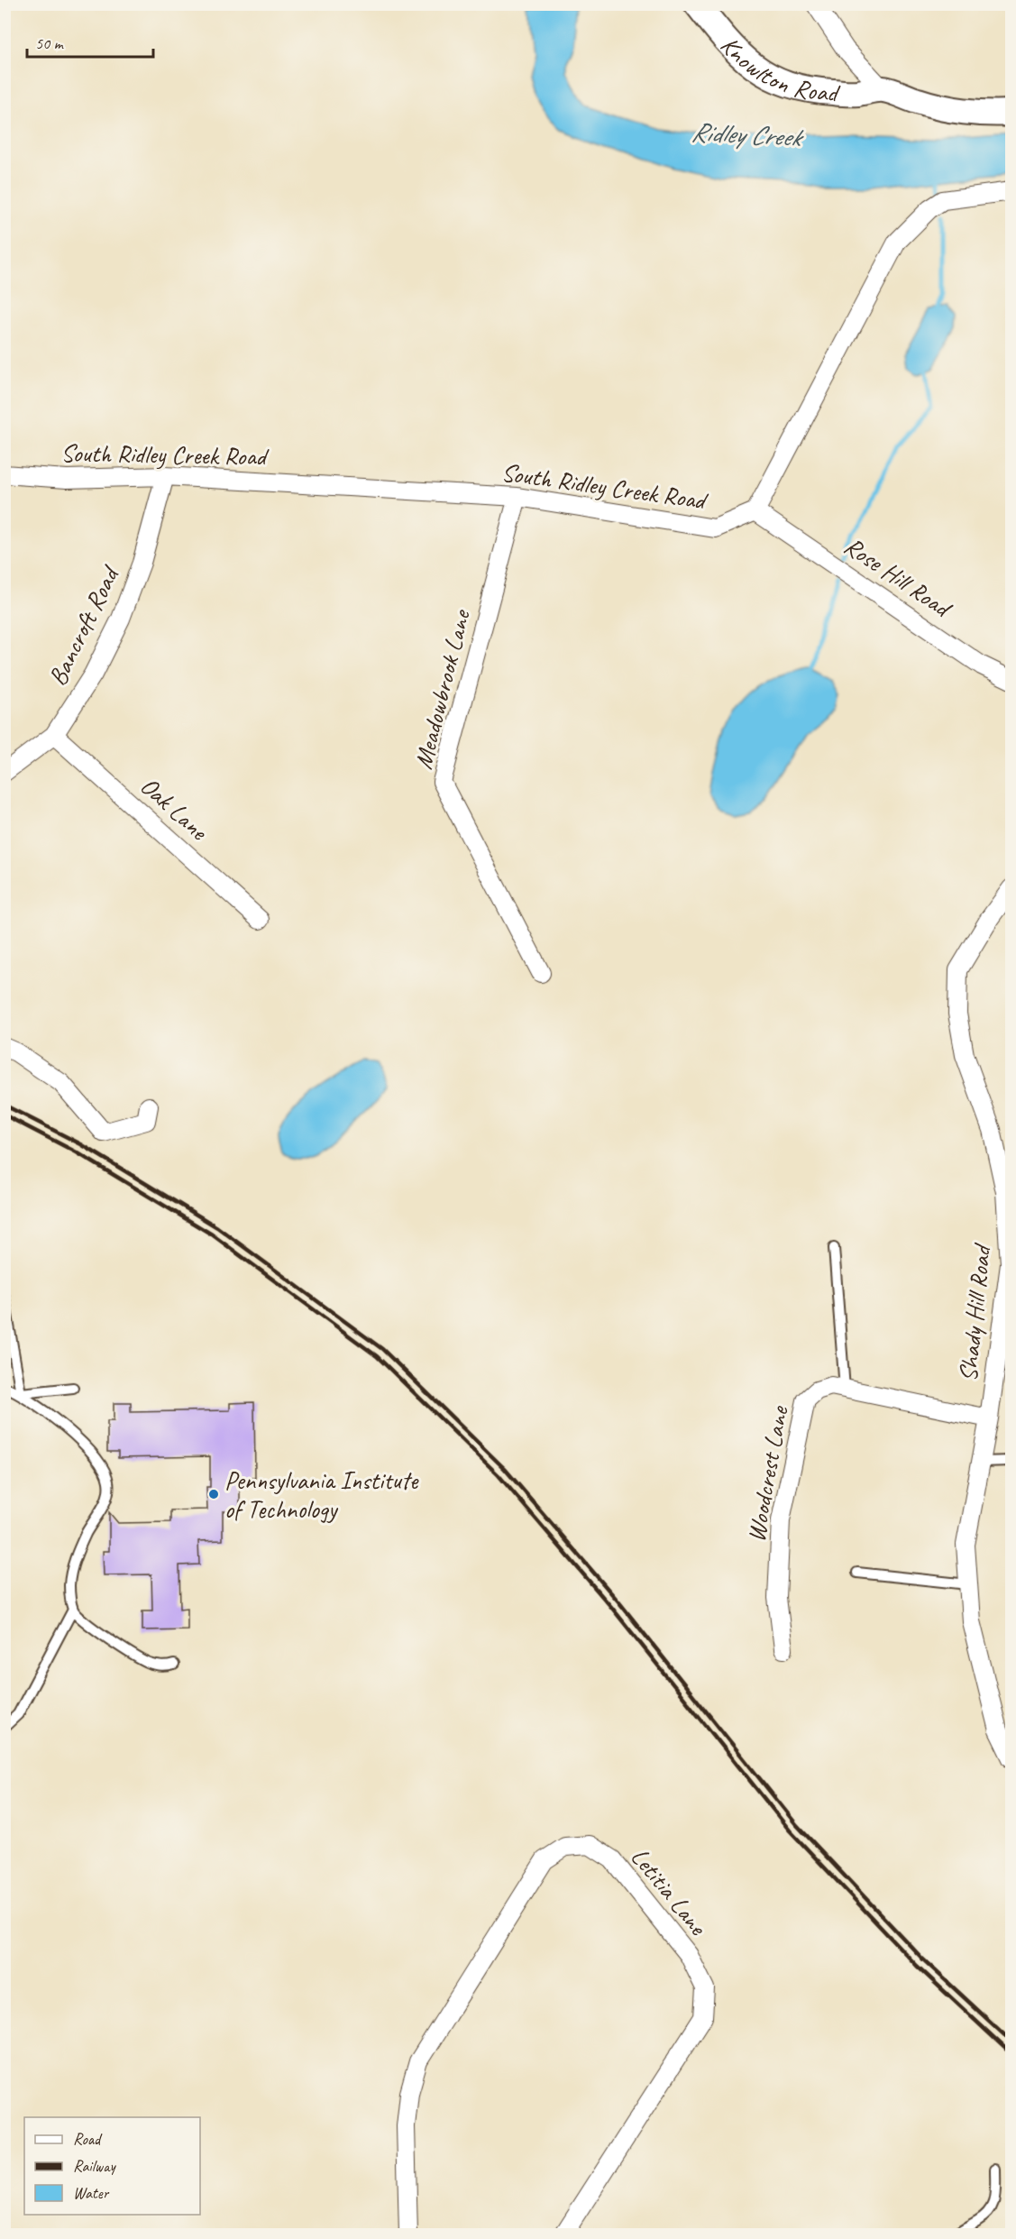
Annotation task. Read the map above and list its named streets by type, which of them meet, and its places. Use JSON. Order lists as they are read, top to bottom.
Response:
{
  "streets": {
    "main road": ["Knowlton Road"],
    "street": [
      "South Ridley Creek Road",
      "Rose Hill Road",
      "Bancroft Road",
      "Meadowbrook Lane",
      "Oak Lane",
      "Shady Hill Road",
      "Woodcrest Lane",
      "Letitia Lane"
    ]
  },
  "crossings": [
    ["South Ridley Creek Road", "Rose Hill Road"],
    ["South Ridley Creek Road", "Bancroft Road"],
    ["South Ridley Creek Road", "Meadowbrook Lane"],
    ["Bancroft Road", "Oak Lane"],
    ["Shady Hill Road", "Woodcrest Lane"]
  ],
  "water": ["Ridley Creek"],
  "places": ["Pennsylvania Institute of Technology"],
  "legend": ["Road", "Railway", "Water"],
  "scale_bar": "50 m"
}
